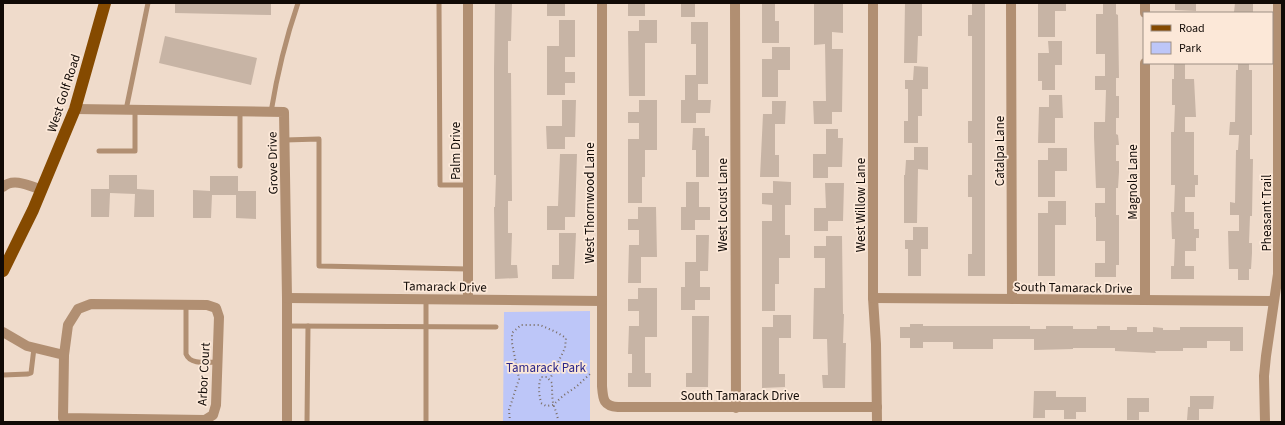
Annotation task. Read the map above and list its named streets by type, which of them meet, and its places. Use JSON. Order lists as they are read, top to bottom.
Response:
{
  "streets": {
    "main road": ["West Golf Road"],
    "street": [
      "Palm Drive",
      "Catalpa Lane",
      "Grove Drive",
      "Magnola Lane",
      "West Thornwood Lane",
      "West Locust Lane",
      "West Willow Lane",
      "Pheasant Trail",
      "Tamarack Drive",
      "South Tamarack Drive",
      "Arbor Court"
    ]
  },
  "crossings": [
    ["West Golf Road", "Grove Drive"],
    ["Palm Drive", "Tamarack Drive"],
    ["Catalpa Lane", "South Tamarack Drive"],
    ["Grove Drive", "Tamarack Drive"],
    ["Magnola Lane", "South Tamarack Drive"],
    ["West Thornwood Lane", "Tamarack Drive"],
    ["West Thornwood Lane", "South Tamarack Drive"],
    ["West Locust Lane", "South Tamarack Drive"],
    ["West Willow Lane", "South Tamarack Drive"],
    ["Pheasant Trail", "South Tamarack Drive"]
  ],
  "parks": ["Tamarack Park"],
  "legend": ["Road", "Park"]
}
